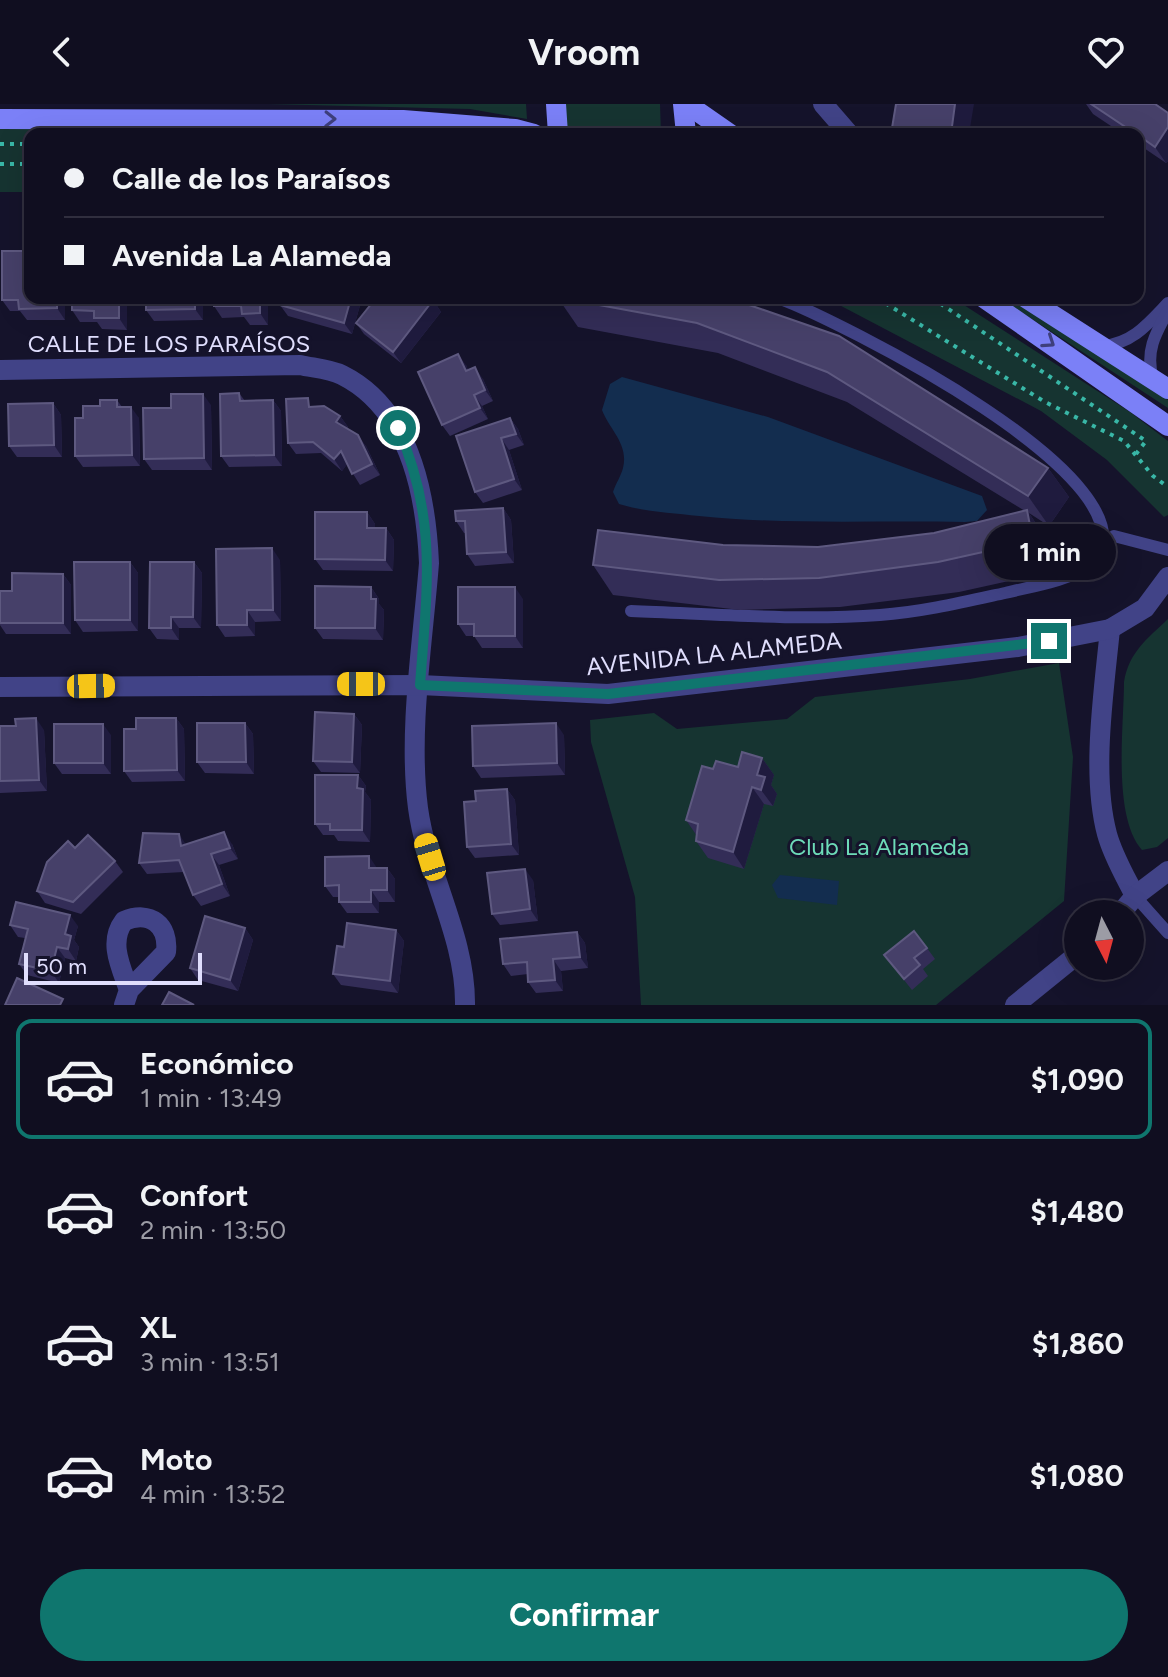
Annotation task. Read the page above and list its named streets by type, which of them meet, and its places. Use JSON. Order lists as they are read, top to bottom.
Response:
{
  "streets": {
    "street": ["CALLE DE LOS PARAÍSOS", "AVENIDA LA ALAMEDA"]
  },
  "crossings": [
    ["CALLE DE LOS PARAÍSOS", "AVENIDA LA ALAMEDA"]
  ],
  "parks": ["Club La Alameda"],
  "scale_bar": "50 m",
  "north": "bottom",
  "page": {
    "header": "Vroom",
    "banner": ["Calle de los Paraísos", "Avenida La Alameda"],
    "bubble": "1 min",
    "scale": "50 m",
    "list": [
      {
        "name": "Económico",
        "note": "1 min · 13:49",
        "value": "$1,090"
      },
      {
        "name": "Confort",
        "note": "2 min · 13:50",
        "value": "$1,480"
      },
      {
        "name": "XL",
        "note": "3 min · 13:51",
        "value": "$1,860"
      },
      {
        "name": "Moto",
        "note": "4 min · 13:52",
        "value": "$1,080"
      }
    ],
    "buttons": "Confirmar"
  }
}
